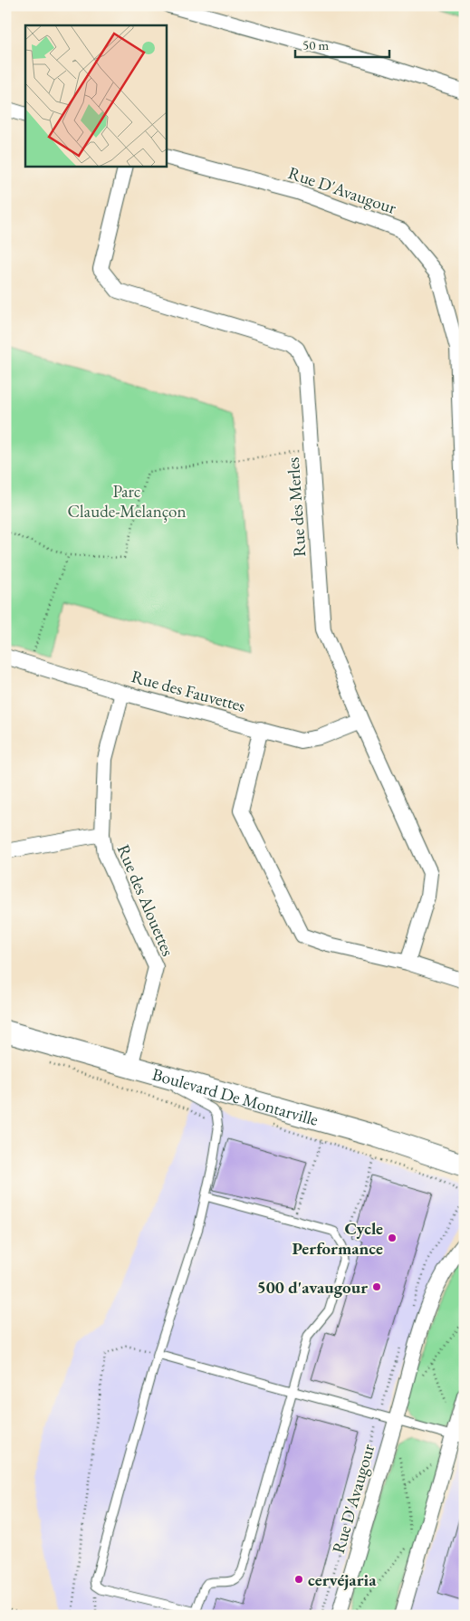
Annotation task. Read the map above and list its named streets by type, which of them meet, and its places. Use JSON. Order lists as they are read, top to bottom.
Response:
{
  "streets": {
    "street": [
      "Rue D'Avaugour",
      "Rue des Merles",
      "Rue des Fauvettes",
      "Rue des Alouettes",
      "Boulevard De Montarville"
    ]
  },
  "crossings": [
    ["Rue des Merles", "Rue des Fauvettes"],
    ["Rue des Fauvettes", "Rue des Alouettes"],
    ["Rue des Alouettes", "Boulevard De Montarville"]
  ],
  "parks": ["Parc Claude-Melançon"],
  "places": ["Cycle Performance", "500 d'avaugour", "cervéjaria"],
  "scale_bar": "50 m"
}
